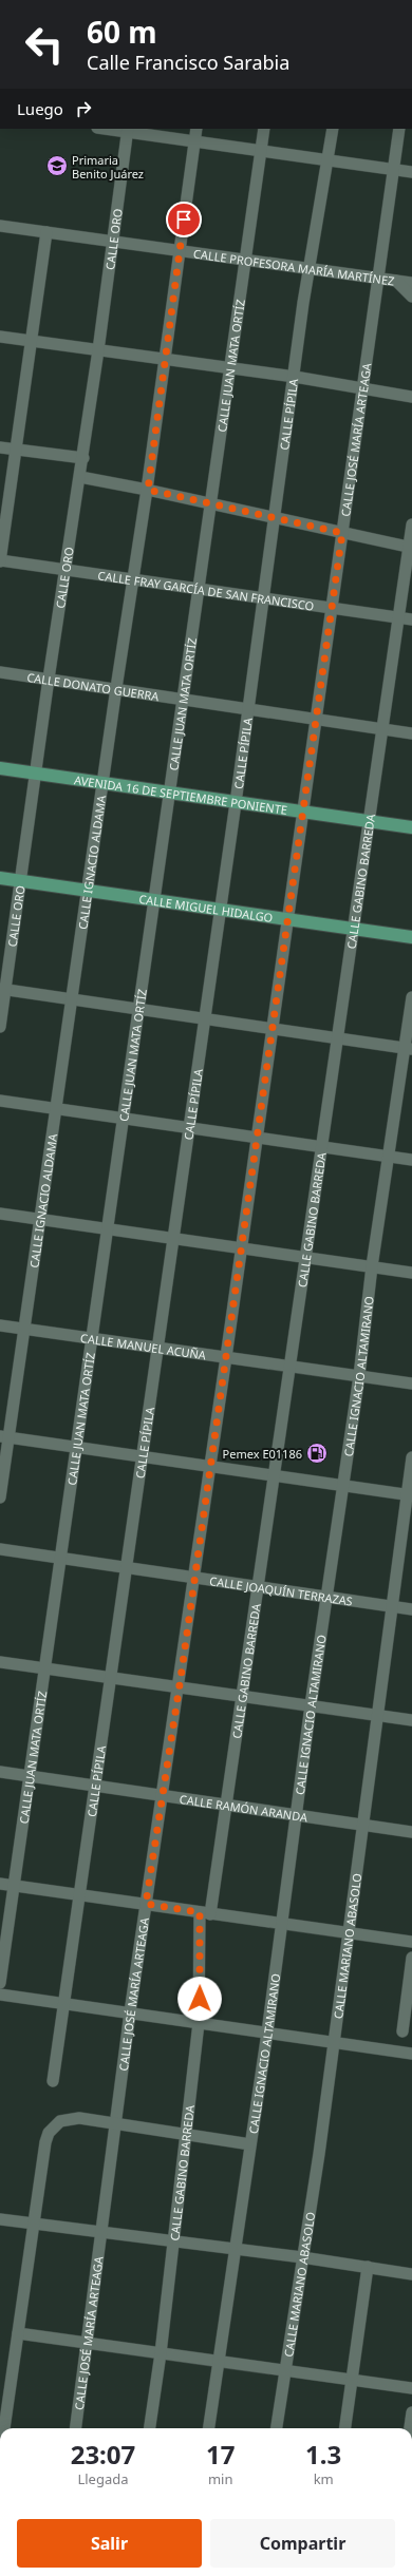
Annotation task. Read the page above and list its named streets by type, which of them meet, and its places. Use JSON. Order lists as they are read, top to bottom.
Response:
{
  "streets": {
    "main road": ["AVENIDA 16 DE SEPTIEMBRE PONIENTE", "CALLE MIGUEL HIDALGO"],
    "street": [
      "CALLE ORO",
      "CALLE PROFESORA MARÍA MARTÍNEZ",
      "CALLE JUAN MATA ORTÍZ",
      "CALLE PÍPILA",
      "CALLE JOSÉ MARÍA ARTEAGA",
      "CALLE FRAY GARCÍA DE SAN FRANCISCO",
      "CALLE DONATO GUERRA",
      "CALLE IGNACIO ALDAMA",
      "CALLE GABINO BARREDA",
      "CALLE MANUEL ACUÑA",
      "CALLE IGNACIO ALTAMIRANO",
      "CALLE JOAQUÍN TERRAZAS",
      "CALLE RAMÓN ARANDA",
      "CALLE MARIANO ABASOLO"
    ]
  },
  "crossings": [
    ["CALLE ORO", "CALLE PROFESORA MARÍA MARTÍNEZ"],
    ["CALLE ORO", "CALLE FRAY GARCÍA DE SAN FRANCISCO"],
    ["CALLE ORO", "CALLE DONATO GUERRA"],
    ["CALLE ORO", "AVENIDA 16 DE SEPTIEMBRE PONIENTE"],
    ["CALLE ORO", "CALLE MIGUEL HIDALGO"],
    ["CALLE PROFESORA MARÍA MARTÍNEZ", "CALLE JUAN MATA ORTÍZ"],
    ["CALLE PROFESORA MARÍA MARTÍNEZ", "CALLE PÍPILA"],
    ["CALLE PROFESORA MARÍA MARTÍNEZ", "CALLE JOSÉ MARÍA ARTEAGA"],
    ["CALLE PROFESORA MARÍA MARTÍNEZ", "CALLE IGNACIO ALDAMA"],
    ["CALLE JUAN MATA ORTÍZ", "CALLE FRAY GARCÍA DE SAN FRANCISCO"],
    ["CALLE JUAN MATA ORTÍZ", "CALLE DONATO GUERRA"],
    ["CALLE JUAN MATA ORTÍZ", "AVENIDA 16 DE SEPTIEMBRE PONIENTE"],
    ["CALLE JUAN MATA ORTÍZ", "CALLE MIGUEL HIDALGO"],
    ["CALLE JUAN MATA ORTÍZ", "CALLE MANUEL ACUÑA"],
    ["CALLE JUAN MATA ORTÍZ", "CALLE JOAQUÍN TERRAZAS"],
    ["CALLE JUAN MATA ORTÍZ", "CALLE RAMÓN ARANDA"],
    ["CALLE PÍPILA", "CALLE FRAY GARCÍA DE SAN FRANCISCO"],
    ["CALLE PÍPILA", "CALLE DONATO GUERRA"],
    ["CALLE PÍPILA", "AVENIDA 16 DE SEPTIEMBRE PONIENTE"],
    ["CALLE PÍPILA", "CALLE MIGUEL HIDALGO"],
    ["CALLE PÍPILA", "CALLE MANUEL ACUÑA"],
    ["CALLE PÍPILA", "CALLE JOAQUÍN TERRAZAS"],
    ["CALLE PÍPILA", "CALLE RAMÓN ARANDA"],
    ["CALLE JOSÉ MARÍA ARTEAGA", "CALLE FRAY GARCÍA DE SAN FRANCISCO"],
    ["CALLE JOSÉ MARÍA ARTEAGA", "CALLE DONATO GUERRA"],
    ["CALLE JOSÉ MARÍA ARTEAGA", "AVENIDA 16 DE SEPTIEMBRE PONIENTE"],
    ["CALLE JOSÉ MARÍA ARTEAGA", "CALLE MIGUEL HIDALGO"],
    ["CALLE JOSÉ MARÍA ARTEAGA", "CALLE MANUEL ACUÑA"],
    ["CALLE JOSÉ MARÍA ARTEAGA", "CALLE JOAQUÍN TERRAZAS"],
    ["CALLE JOSÉ MARÍA ARTEAGA", "CALLE RAMÓN ARANDA"],
    ["CALLE FRAY GARCÍA DE SAN FRANCISCO", "CALLE IGNACIO ALDAMA"],
    ["CALLE FRAY GARCÍA DE SAN FRANCISCO", "CALLE GABINO BARREDA"],
    ["CALLE DONATO GUERRA", "CALLE IGNACIO ALDAMA"],
    ["CALLE DONATO GUERRA", "CALLE GABINO BARREDA"],
    ["AVENIDA 16 DE SEPTIEMBRE PONIENTE", "CALLE IGNACIO ALDAMA"],
    ["AVENIDA 16 DE SEPTIEMBRE PONIENTE", "CALLE GABINO BARREDA"],
    ["CALLE IGNACIO ALDAMA", "CALLE MIGUEL HIDALGO"],
    ["CALLE IGNACIO ALDAMA", "CALLE MANUEL ACUÑA"],
    ["CALLE GABINO BARREDA", "CALLE MIGUEL HIDALGO"],
    ["CALLE GABINO BARREDA", "CALLE MANUEL ACUÑA"],
    ["CALLE GABINO BARREDA", "CALLE JOAQUÍN TERRAZAS"],
    ["CALLE GABINO BARREDA", "CALLE RAMÓN ARANDA"],
    ["CALLE MANUEL ACUÑA", "CALLE IGNACIO ALTAMIRANO"],
    ["CALLE IGNACIO ALTAMIRANO", "CALLE JOAQUÍN TERRAZAS"],
    ["CALLE IGNACIO ALTAMIRANO", "CALLE RAMÓN ARANDA"],
    ["CALLE JOAQUÍN TERRAZAS", "CALLE MARIANO ABASOLO"],
    ["CALLE RAMÓN ARANDA", "CALLE MARIANO ABASOLO"]
  ],
  "places": {
    "school or university": ["Primaria Benito Juárez"],
    "fuel station": ["Pemex E01186"]
  },
  "page": {
    "turn": ["60 m", "Calle Francisco Sarabia"],
    "then": "Luego",
    "eta": [
      "23:07",
      "Llegada",
      "17",
      "min",
      "1.3",
      "km"
    ],
    "buttons": ["Salir", "Compartir"]
  }
}
